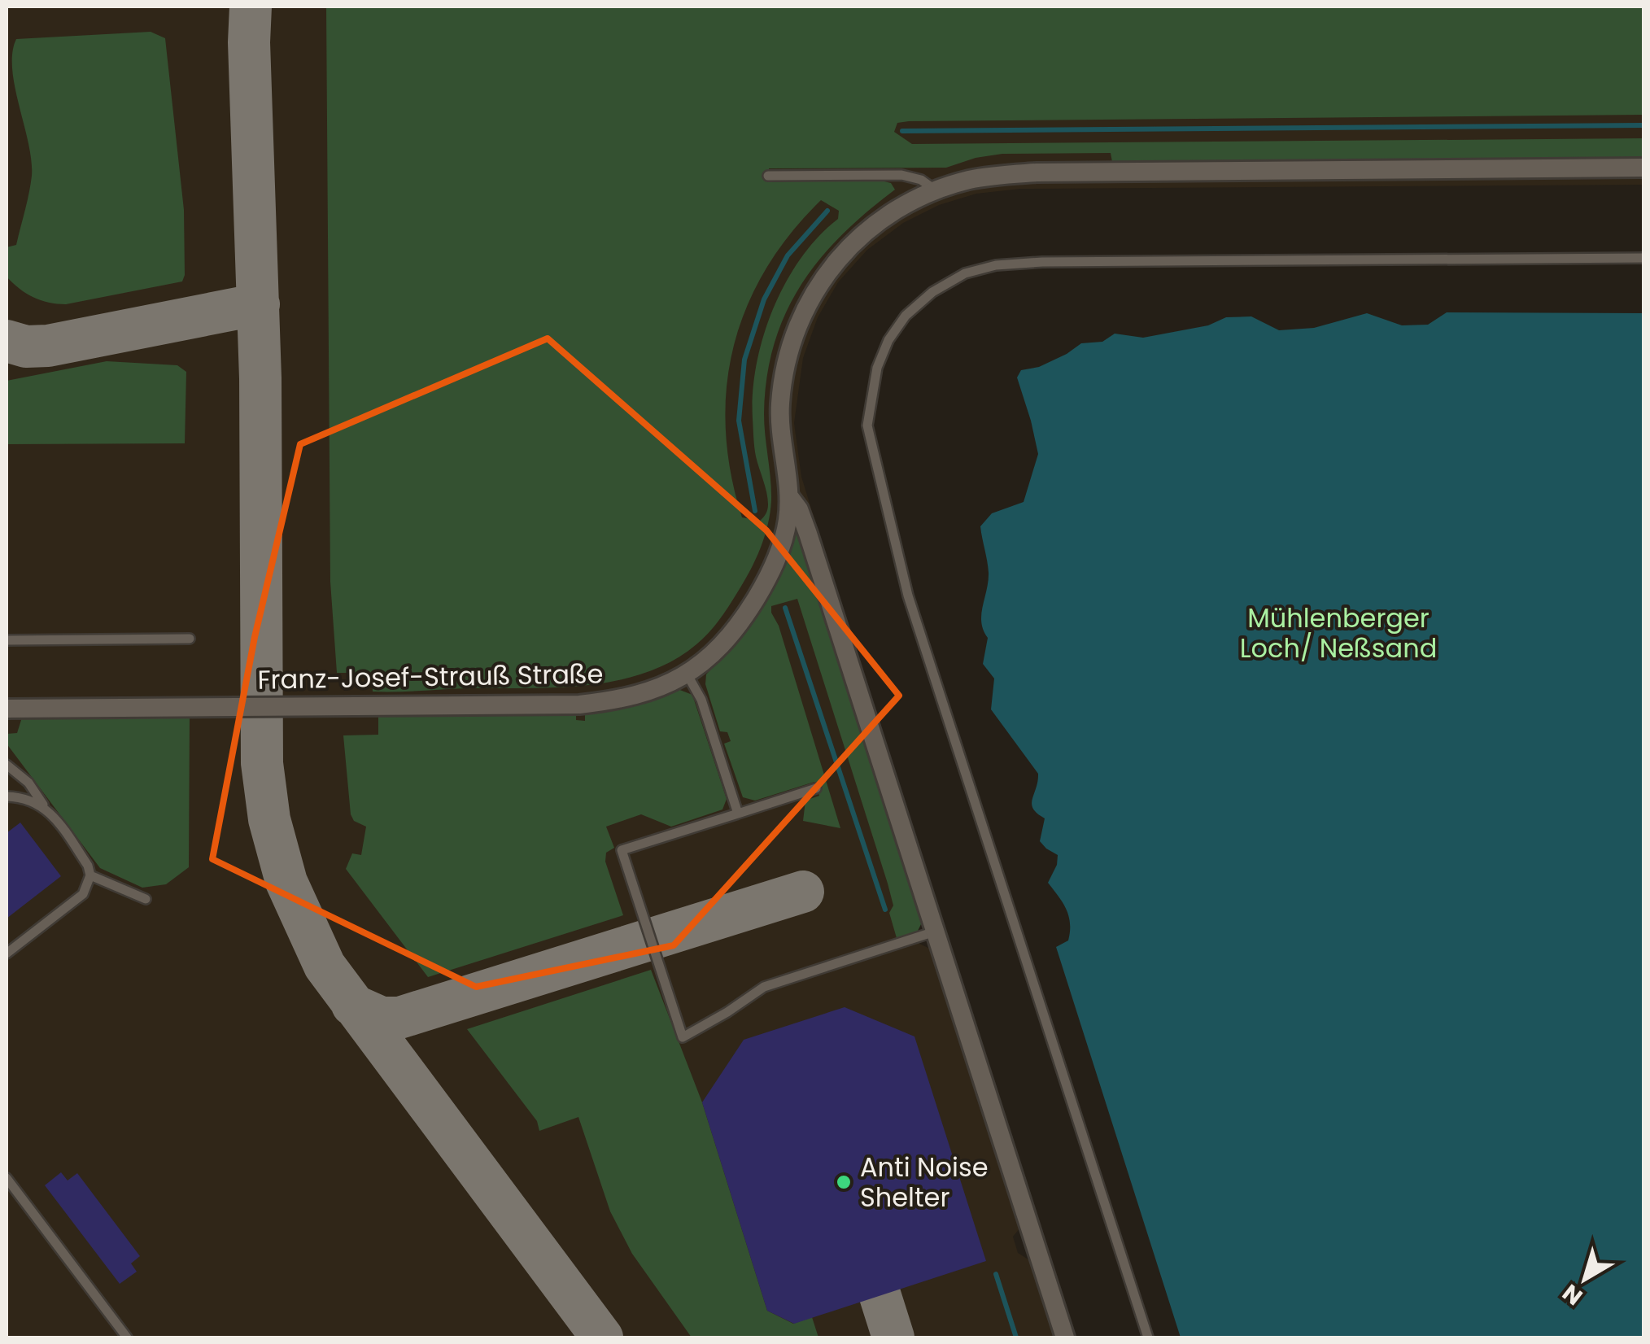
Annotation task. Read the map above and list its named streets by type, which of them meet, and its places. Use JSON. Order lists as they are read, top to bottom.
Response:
{
  "streets": {
    "street": ["Franz-Josef-Strauß Straße"]
  },
  "parks": ["Mühlenberger Loch/ Neßsand"],
  "places": ["Anti Noise Shelter"],
  "north": "bottom left"
}
